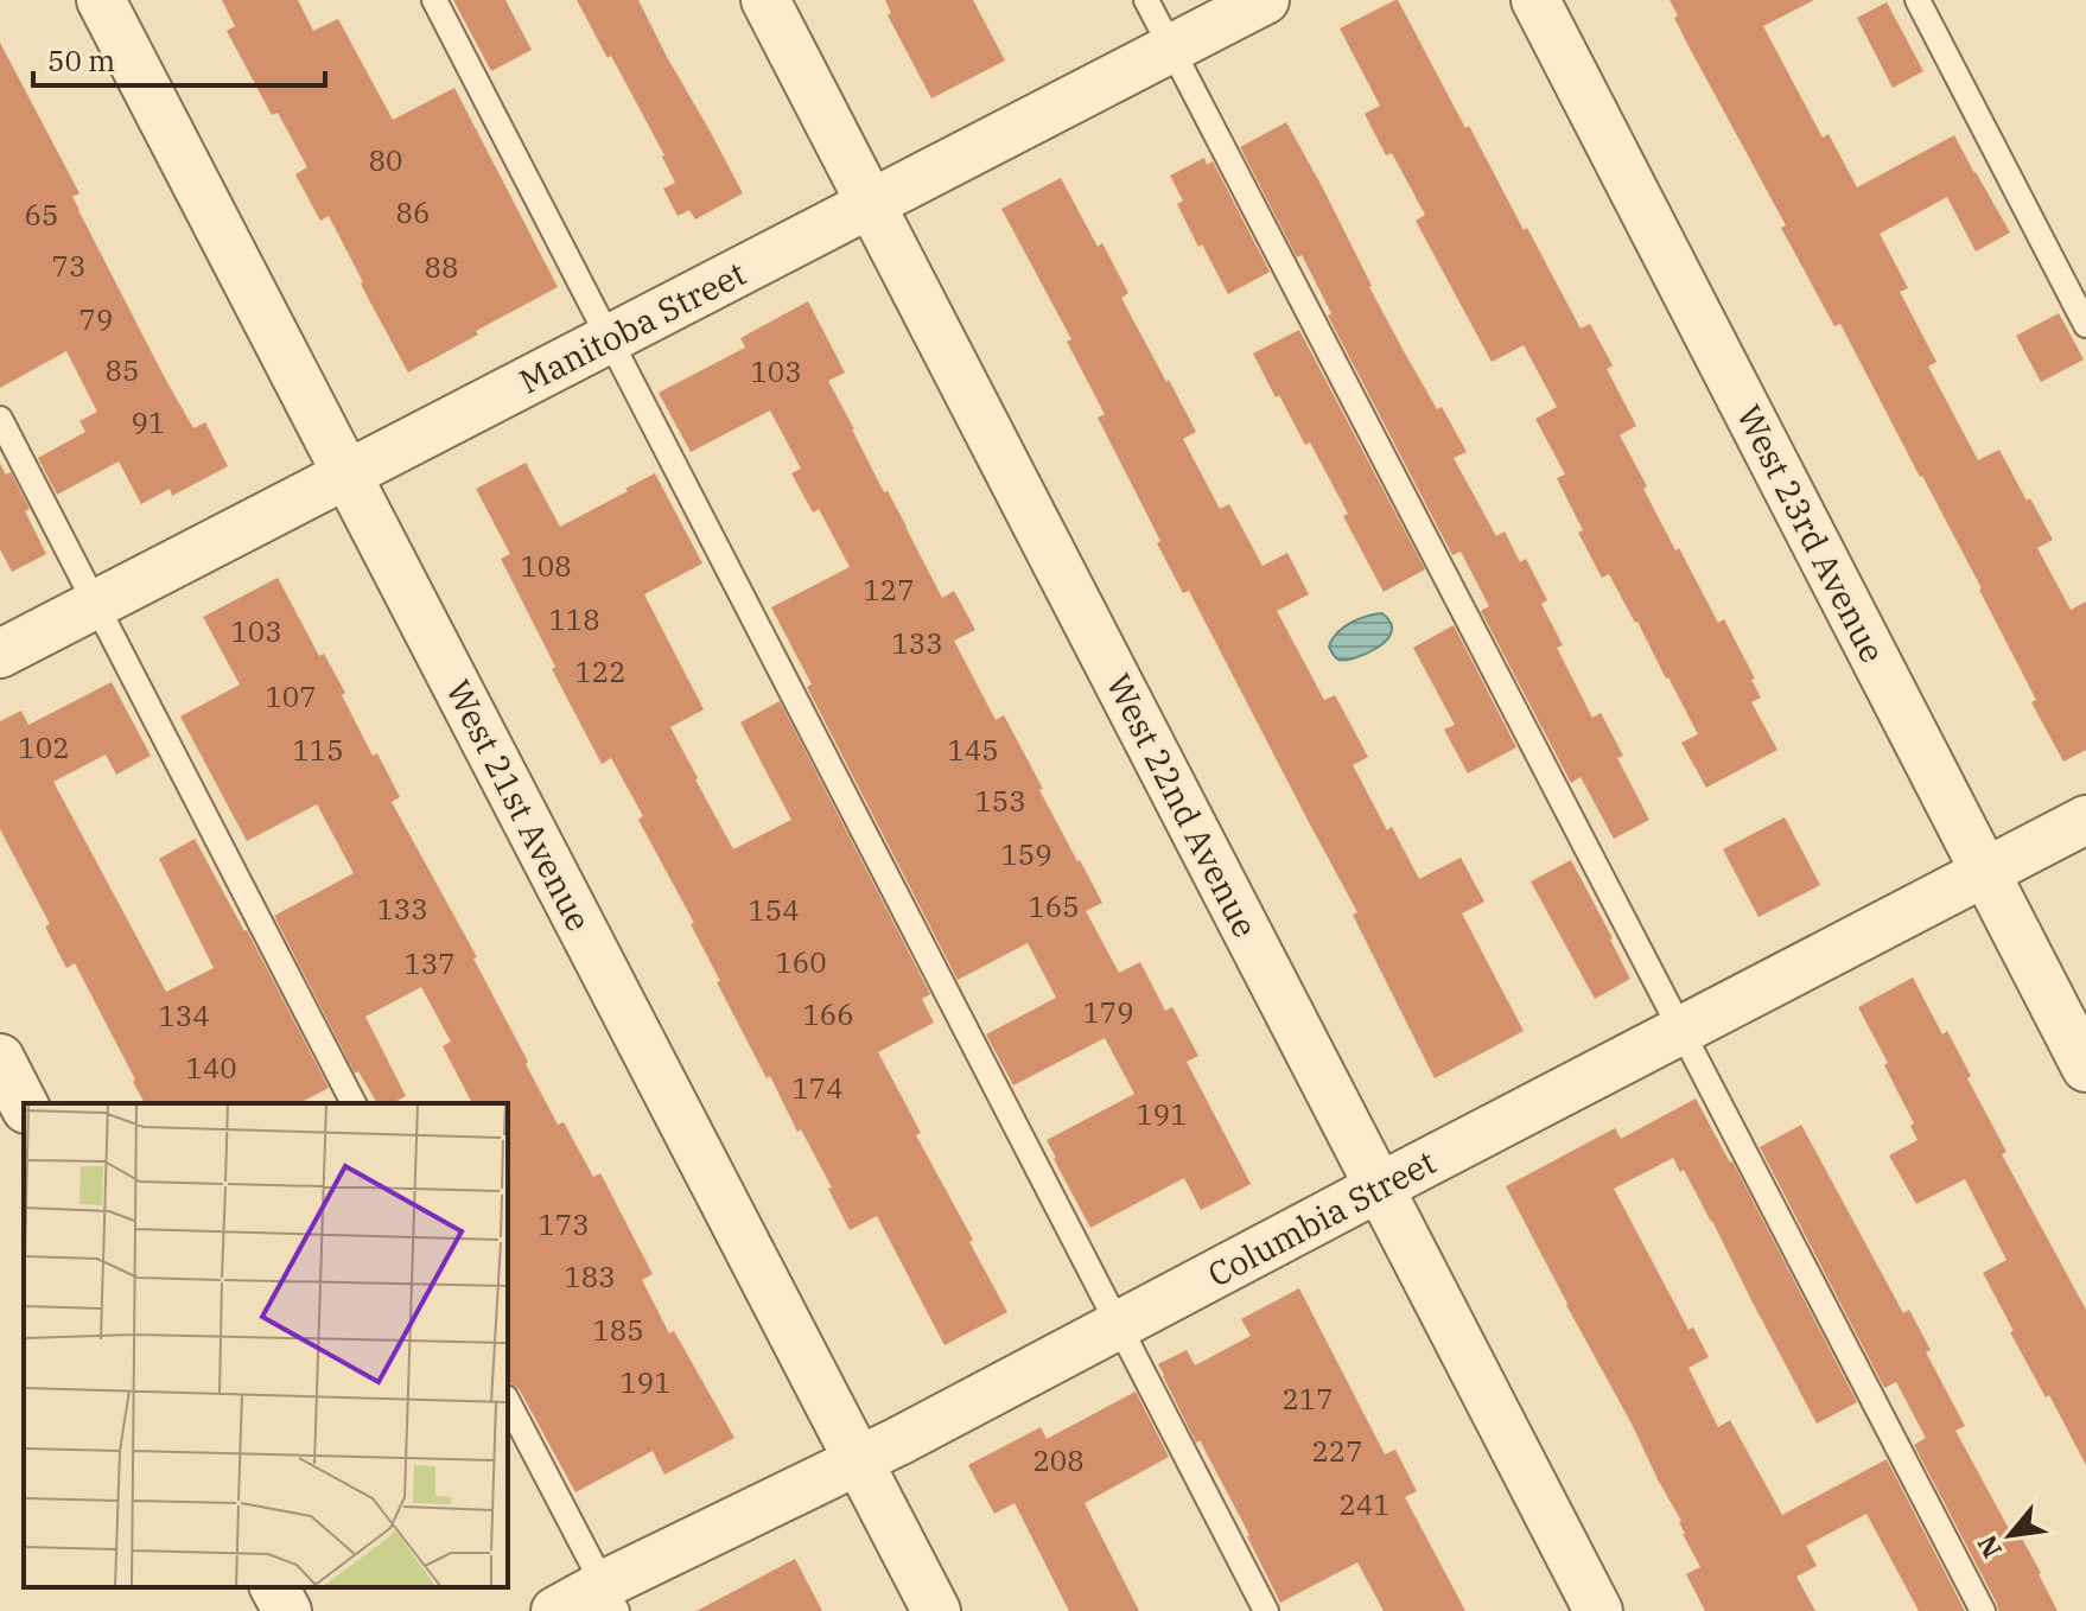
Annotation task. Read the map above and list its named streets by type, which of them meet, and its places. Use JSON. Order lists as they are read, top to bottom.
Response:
{
  "streets": {
    "street": [
      "Manitoba Street",
      "West 23rd Avenue",
      "West 21st Avenue",
      "West 22nd Avenue",
      "Columbia Street"
    ]
  },
  "crossings": [
    ["Manitoba Street", "West 21st Avenue"],
    ["Manitoba Street", "West 22nd Avenue"],
    ["West 23rd Avenue", "Columbia Street"],
    ["West 21st Avenue", "Columbia Street"],
    ["West 22nd Avenue", "Columbia Street"]
  ],
  "house_numbers": [
    "80",
    "86",
    "65",
    "73",
    "88",
    "79",
    "85",
    "103",
    "91",
    "108",
    "127",
    "118",
    "103",
    "133",
    "122",
    "107",
    "102",
    "115",
    "145",
    "153",
    "159",
    "165",
    "133",
    "154",
    "160",
    "137",
    "179",
    "166",
    "134",
    "140",
    "174",
    "191",
    "173",
    "183",
    "185",
    "191",
    "217",
    "227",
    "208",
    "241"
  ],
  "scale_bar": "50 m",
  "north": "bottom left"
}
